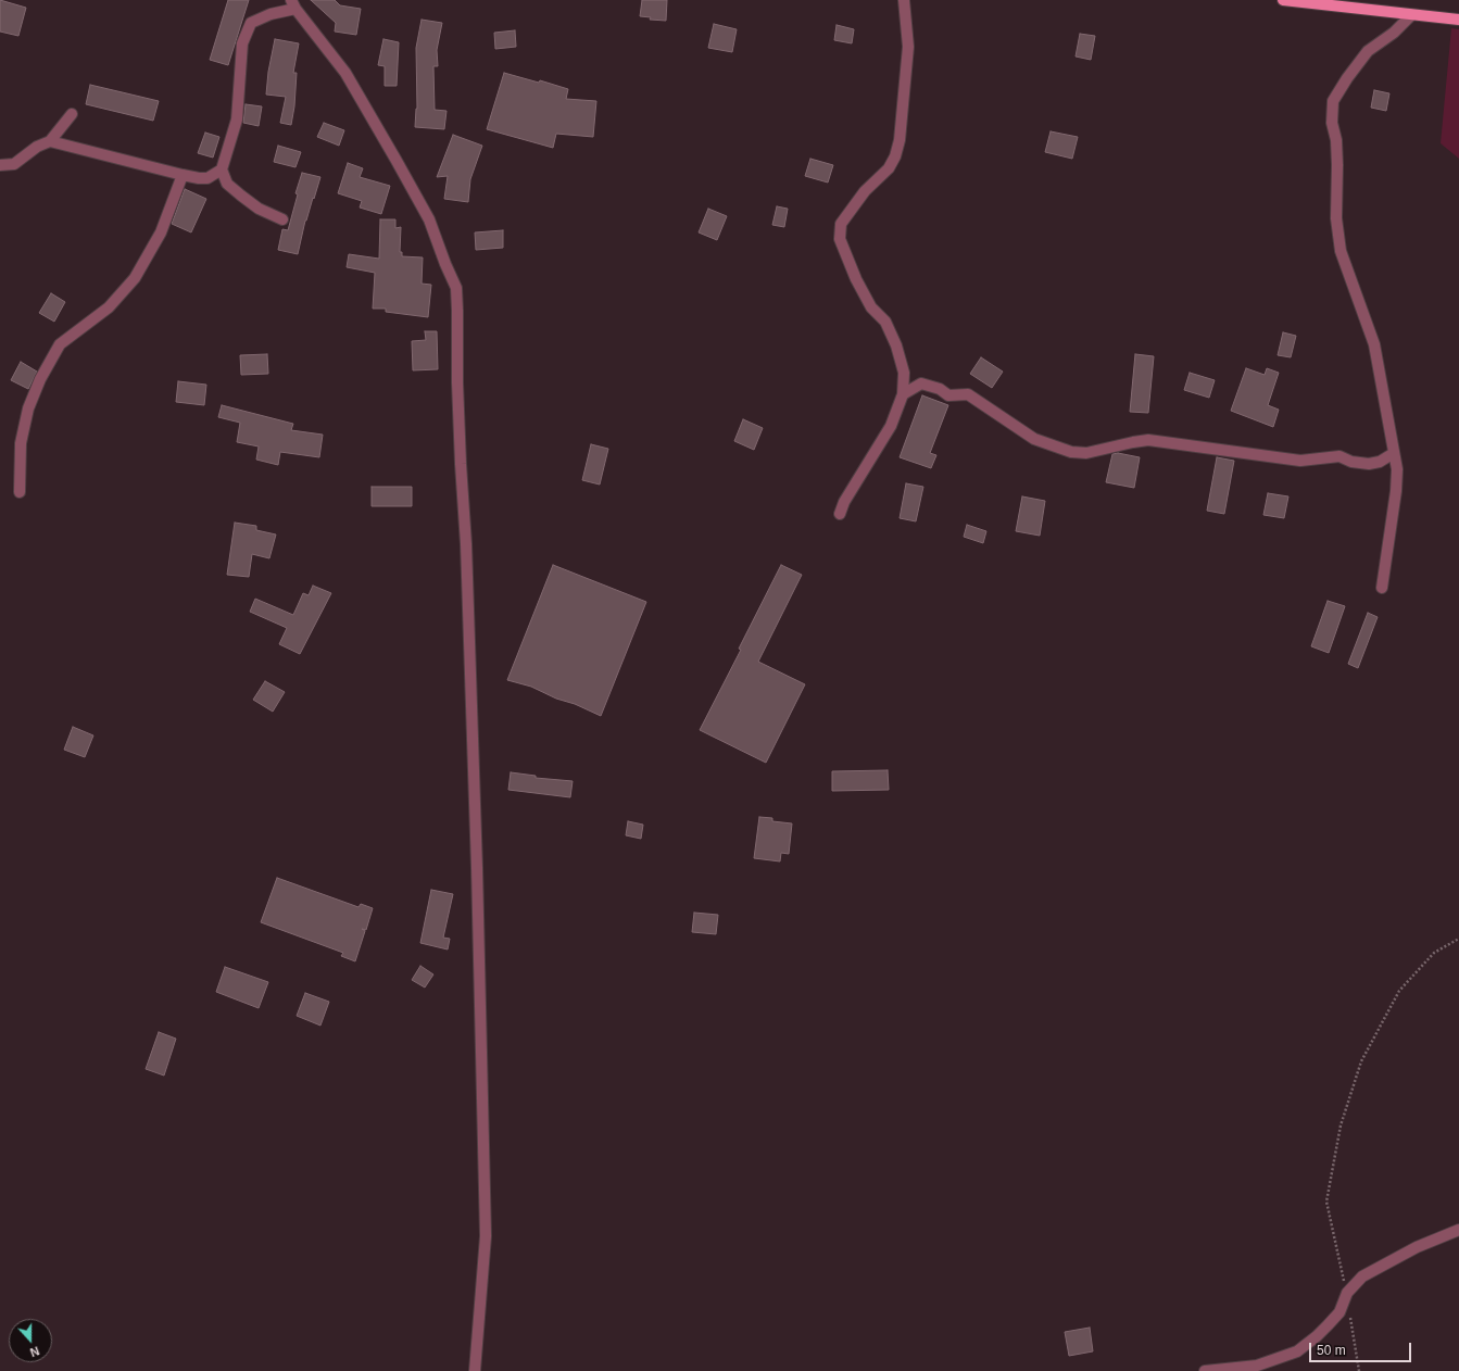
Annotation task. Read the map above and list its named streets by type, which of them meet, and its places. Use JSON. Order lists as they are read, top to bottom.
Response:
{
  "scale_bar": "50 m",
  "north": "bottom"
}
